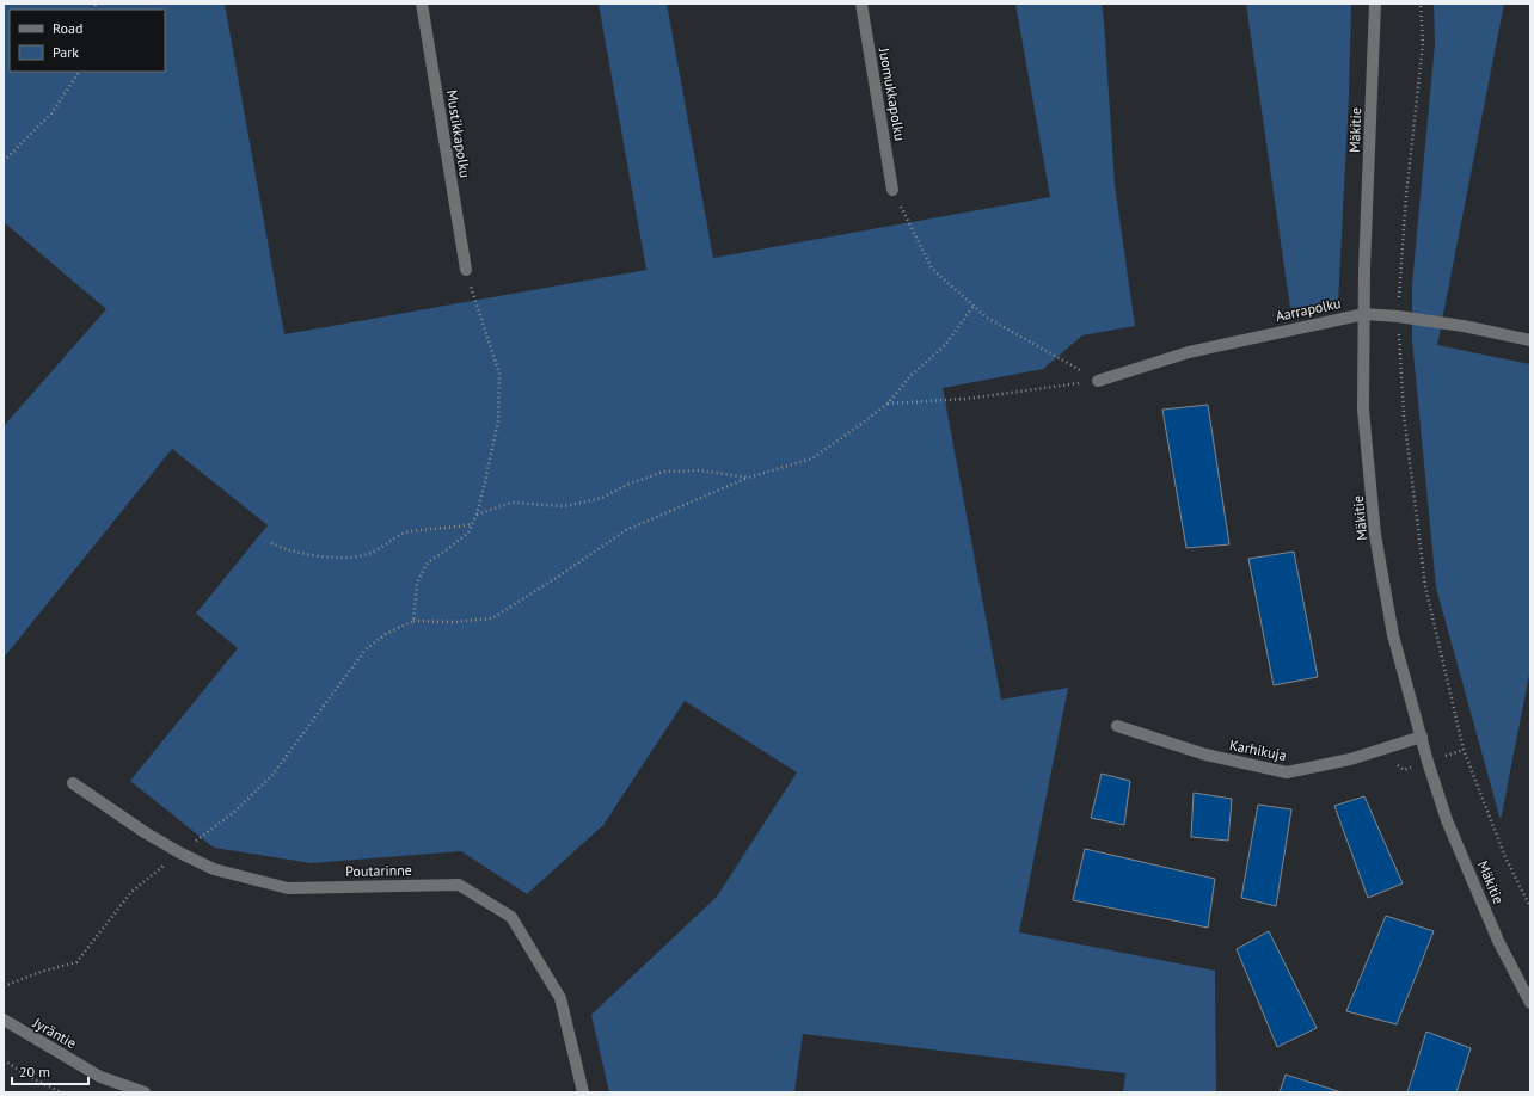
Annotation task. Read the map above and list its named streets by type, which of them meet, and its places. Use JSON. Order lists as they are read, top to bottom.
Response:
{
  "streets": {
    "street": [
      "Juomukkapolku",
      "Mäkitie",
      "Mustikkapolku",
      "Aarrapolku",
      "Karhikuja",
      "Poutarinne",
      "Jyräntie"
    ]
  },
  "crossings": [
    ["Mäkitie", "Aarrapolku"],
    ["Mäkitie", "Karhikuja"]
  ],
  "legend": ["Road", "Park"],
  "scale_bar": "20 m"
}
